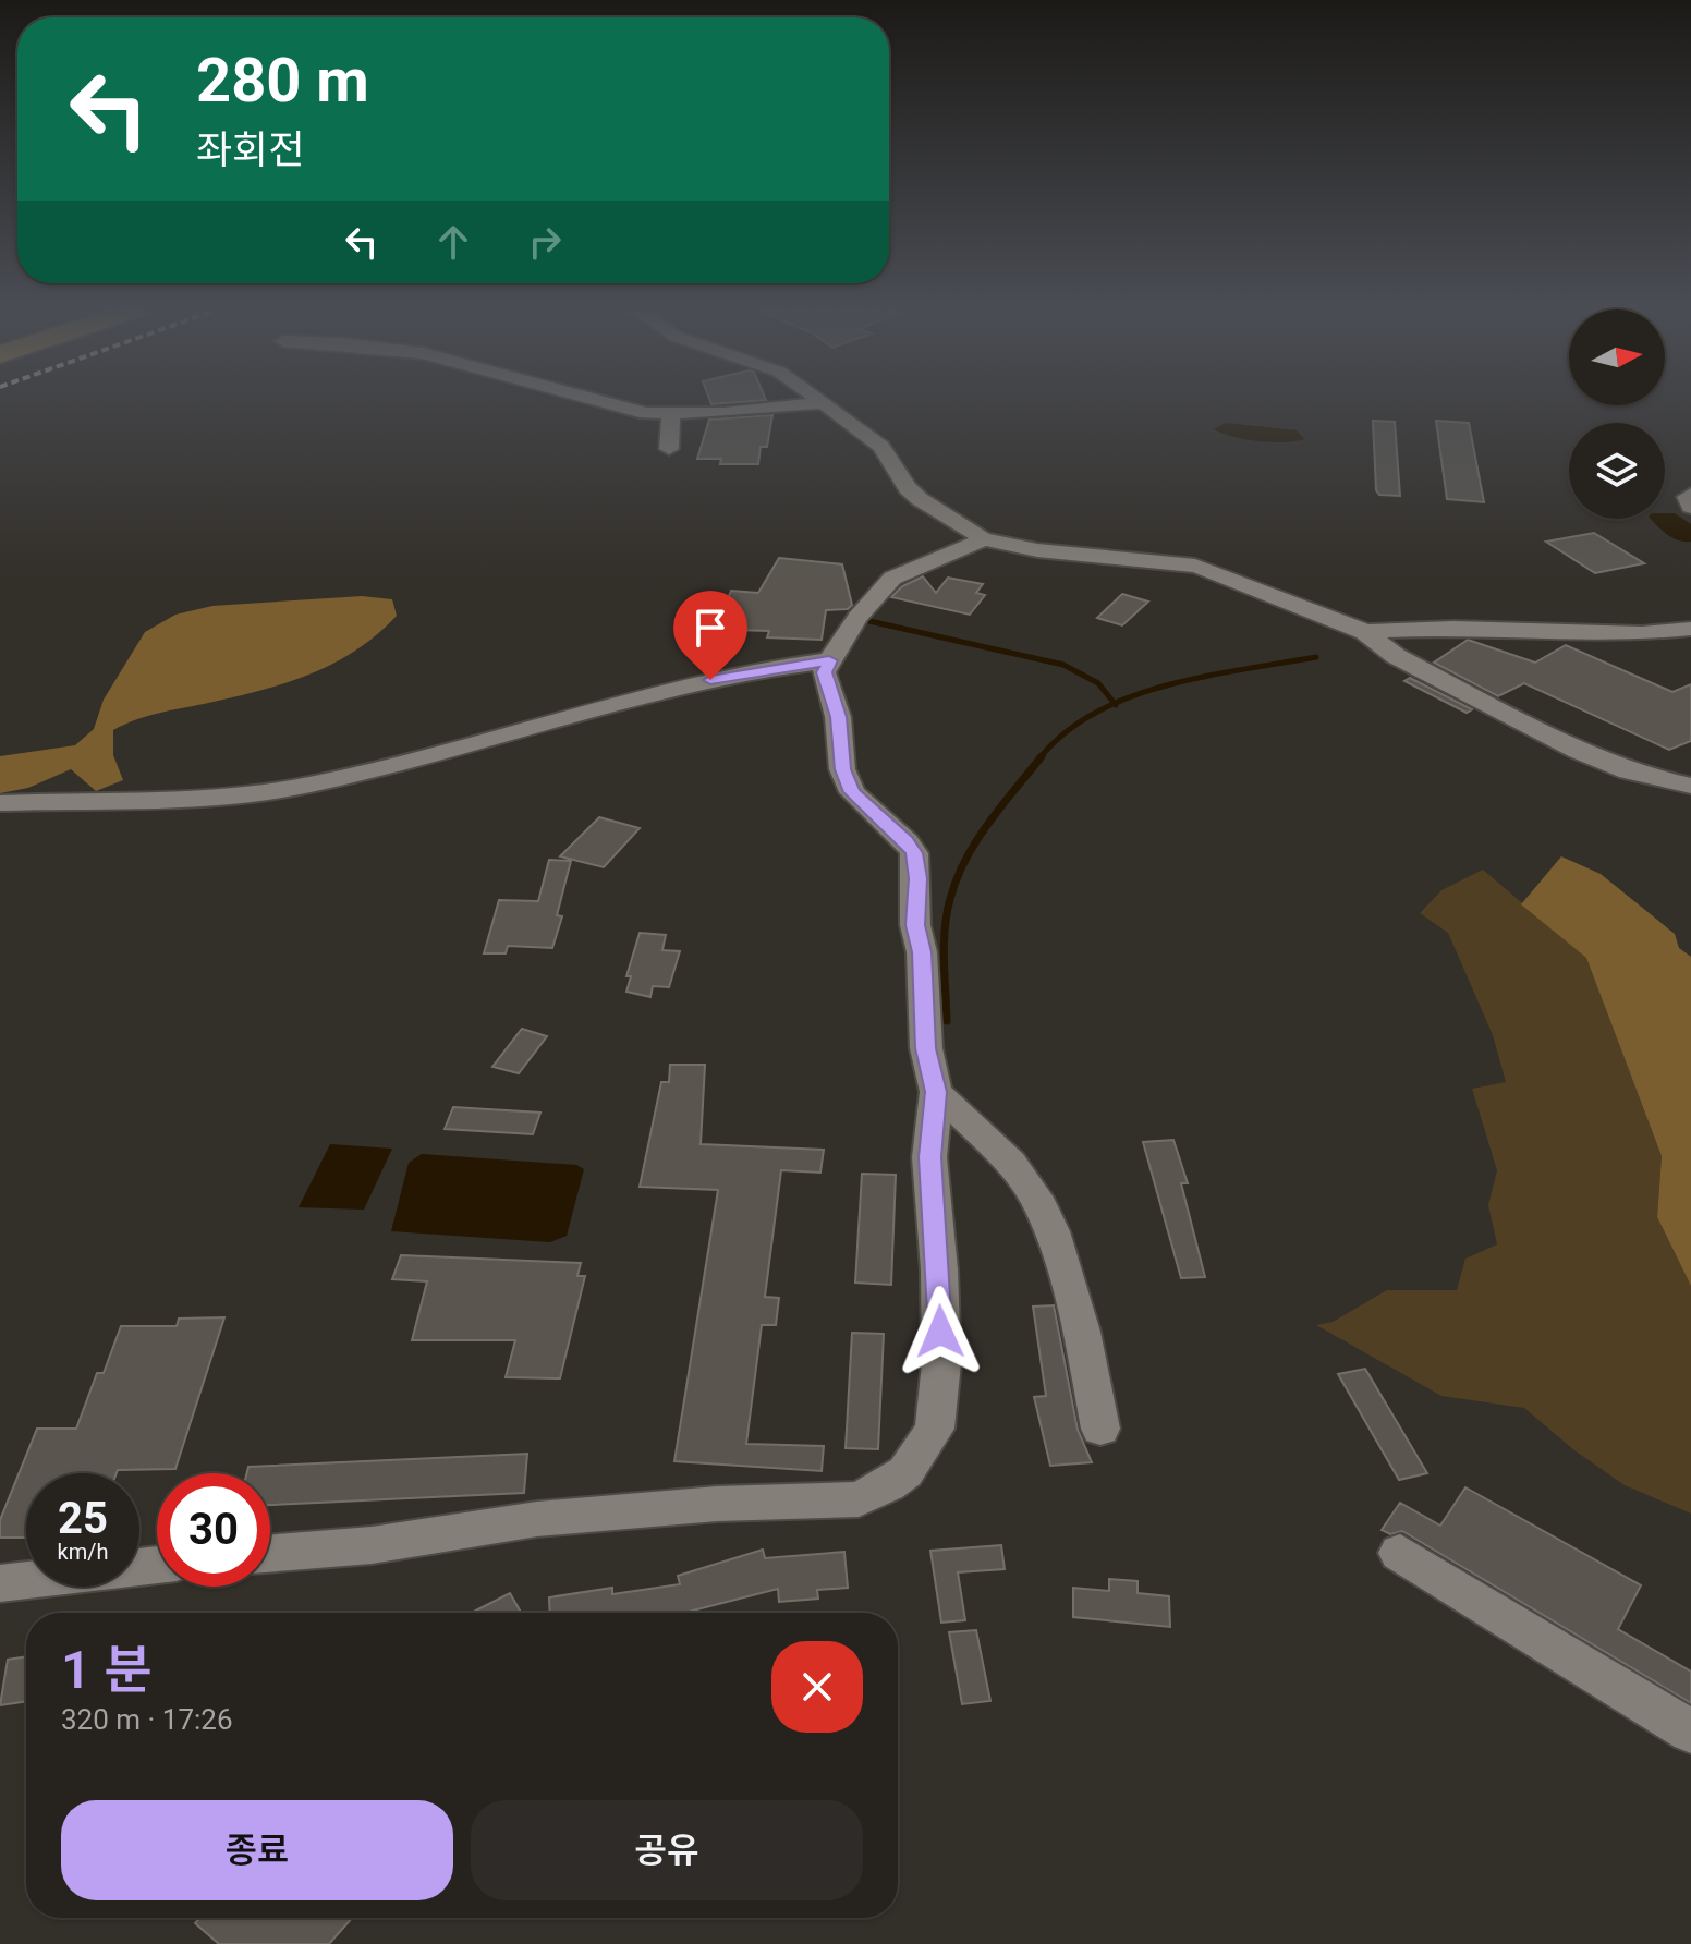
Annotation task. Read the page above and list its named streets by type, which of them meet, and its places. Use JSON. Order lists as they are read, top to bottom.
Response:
{
  "north": "right",
  "page": {
    "turn": ["280 m", "좌회전"],
    "speed": "25 km/h",
    "limit": "30",
    "heading": ["1 분", "320 m · 17:26"],
    "buttons": ["종료", "공유"]
  }
}
